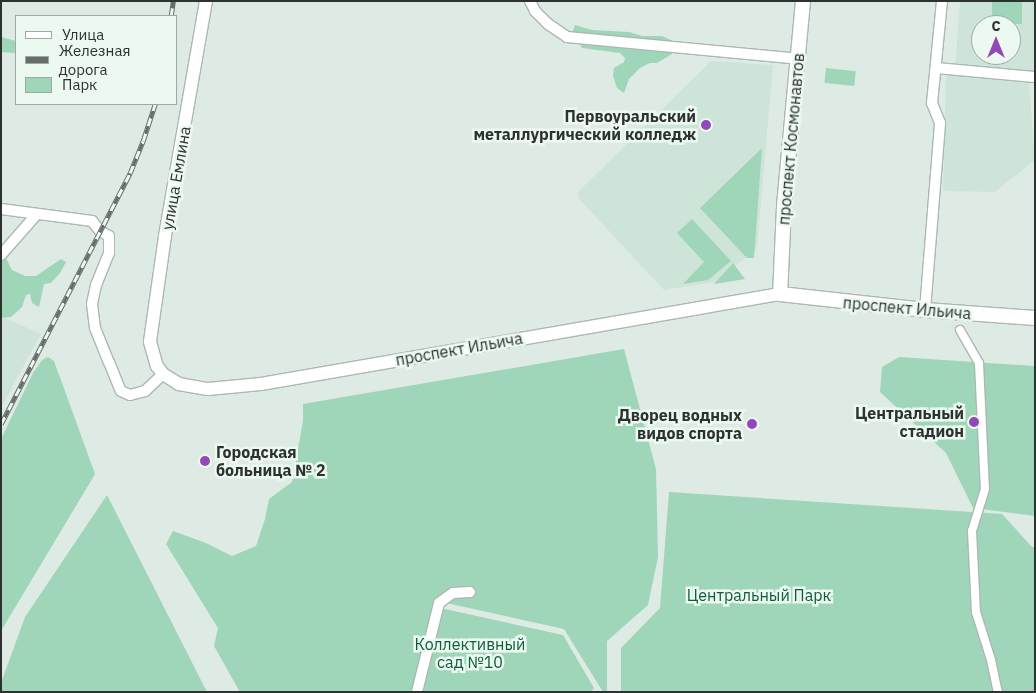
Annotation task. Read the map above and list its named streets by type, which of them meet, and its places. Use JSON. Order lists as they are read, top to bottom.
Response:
{
  "streets": {
    "main road": ["проспект Космонавтов", "проспект Ильича"],
    "street": ["улица Емлина"]
  },
  "crossings": [
    ["проспект Космонавтов", "проспект Ильича"],
    ["улица Емлина", "проспект Ильича"]
  ],
  "parks": ["Центральный Парк", "Коллективный сад №10"],
  "places": [
    "Первоуральский металлургический колледж",
    "Центральный стадион",
    "Дворец водных видов спорта",
    "Городская больница № 2"
  ],
  "legend": ["Улица", "Железная дорога", "Парк"],
  "north": "top"
}
